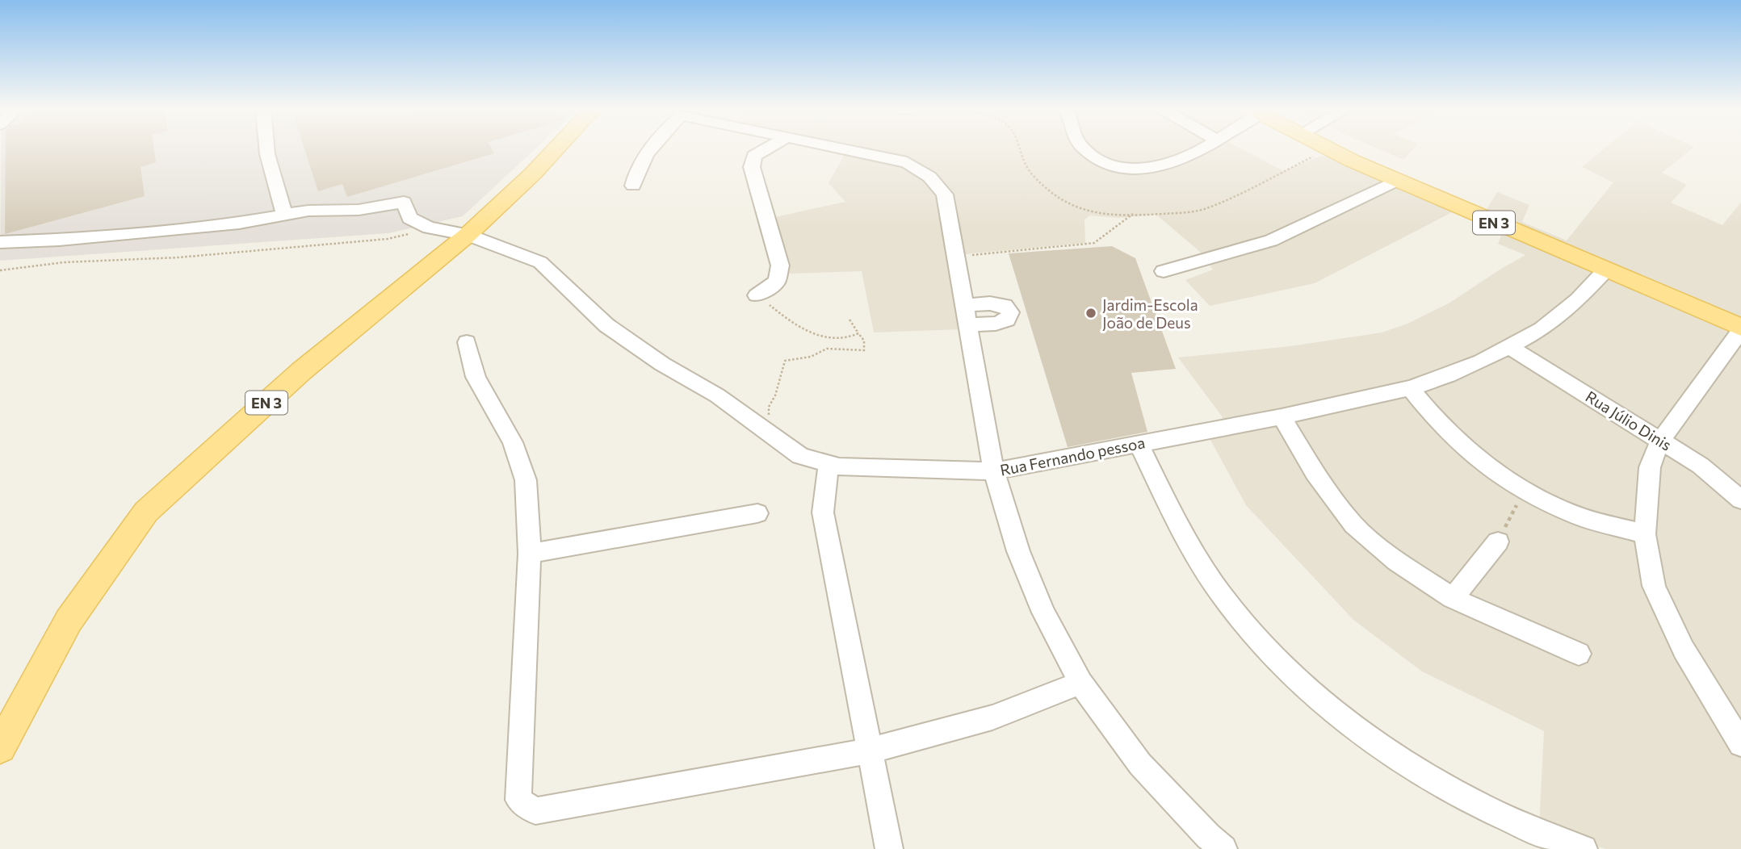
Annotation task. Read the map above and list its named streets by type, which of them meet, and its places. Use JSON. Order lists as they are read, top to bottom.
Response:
{
  "streets": {
    "main road": ["EN 3"],
    "street": ["Rua Júlio Dinis", "Rua Fernando pessoa"]
  },
  "crossings": [
    ["EN 3", "Rua Fernando pessoa"],
    ["Rua Júlio Dinis", "Rua Fernando pessoa"]
  ],
  "places": ["Jardim-Escola João de Deus"]
}
